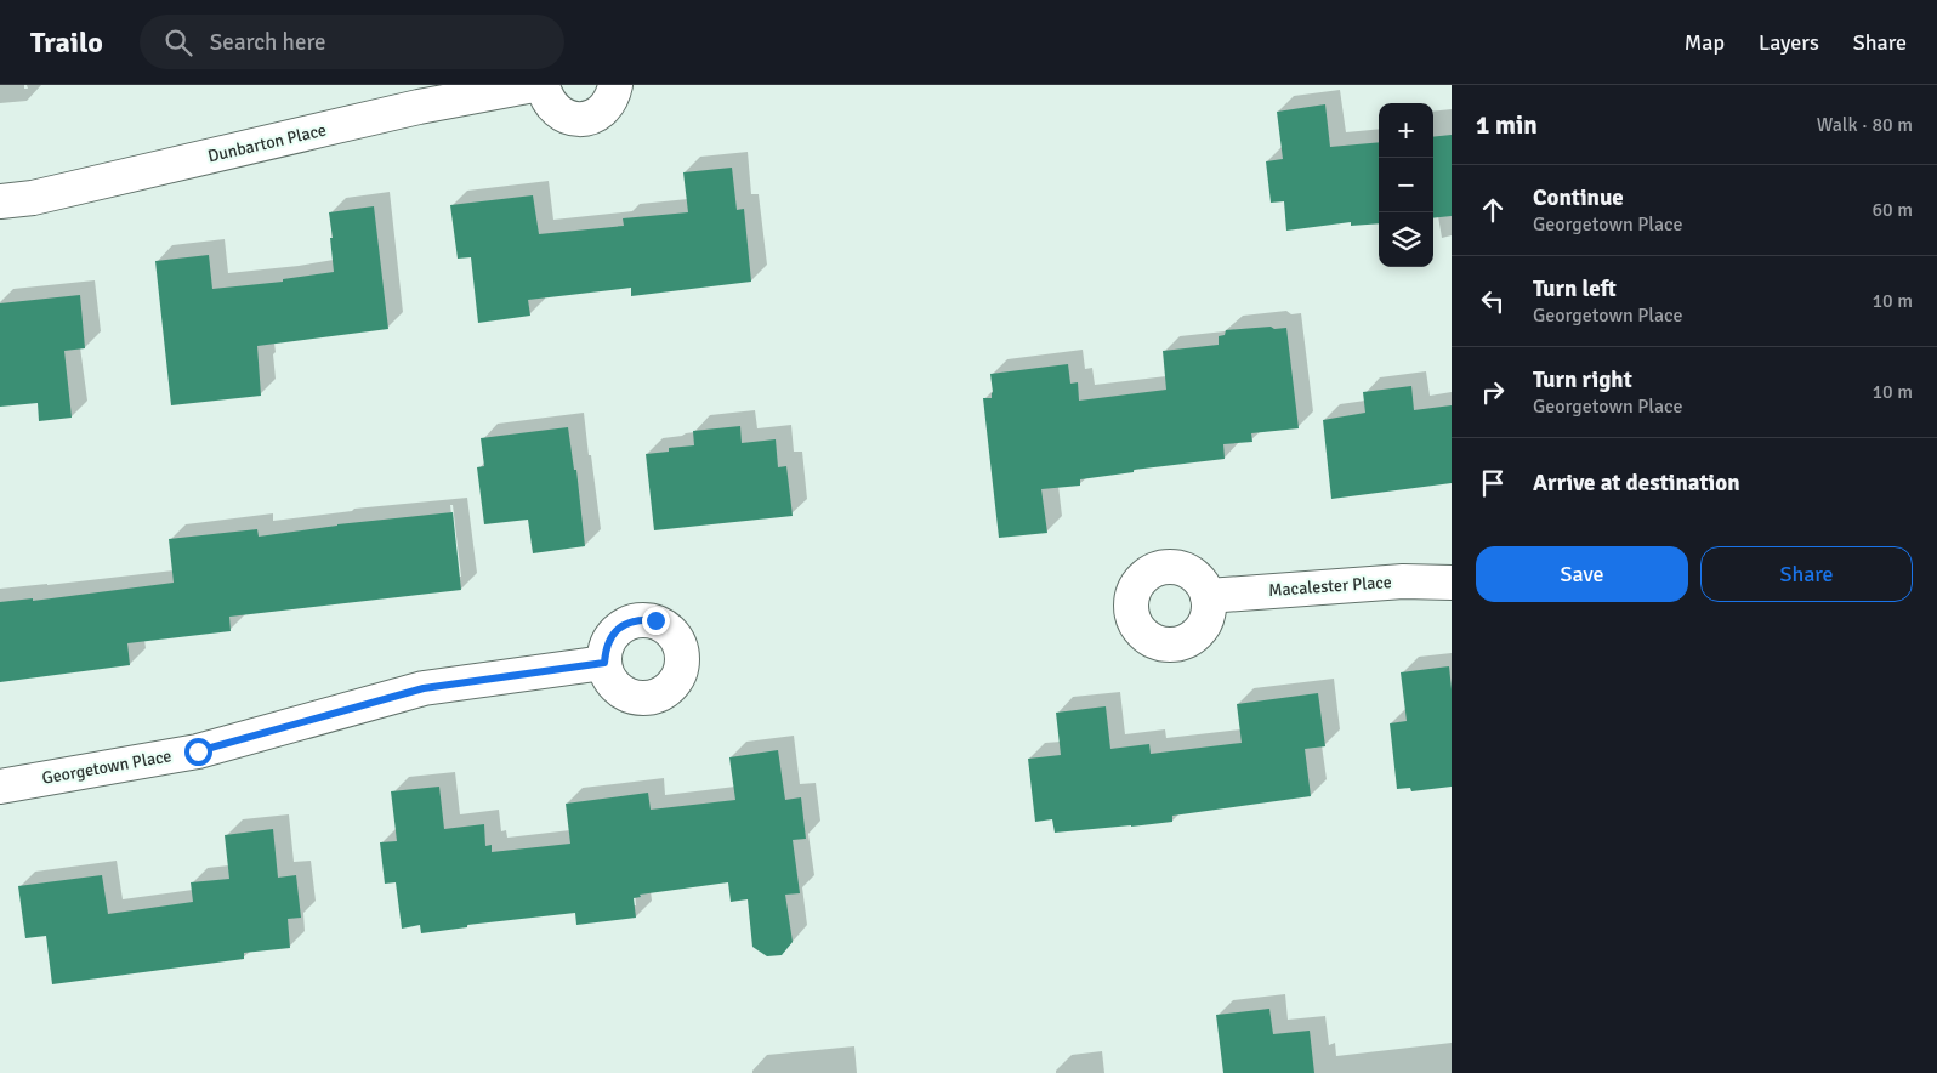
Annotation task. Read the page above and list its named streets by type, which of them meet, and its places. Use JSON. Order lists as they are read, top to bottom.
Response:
{
  "streets": {
    "street": ["Dunbarton Place", "Macalester Place", "Georgetown Place"]
  },
  "page": {
    "header": "Trailo",
    "search": "Search here",
    "nav": ["Map", "Layers", "Share"],
    "heading": ["1 min", "Walk · 80 m"],
    "map_buttons": ["+", "−"],
    "list": [
      ["Continue", "Georgetown Place", "60 m"],
      ["Turn left", "Georgetown Place", "10 m"],
      ["Turn right", "Georgetown Place", "10 m"],
      "Arrive at destination"
    ],
    "buttons": ["Save", "Share"]
  }
}
